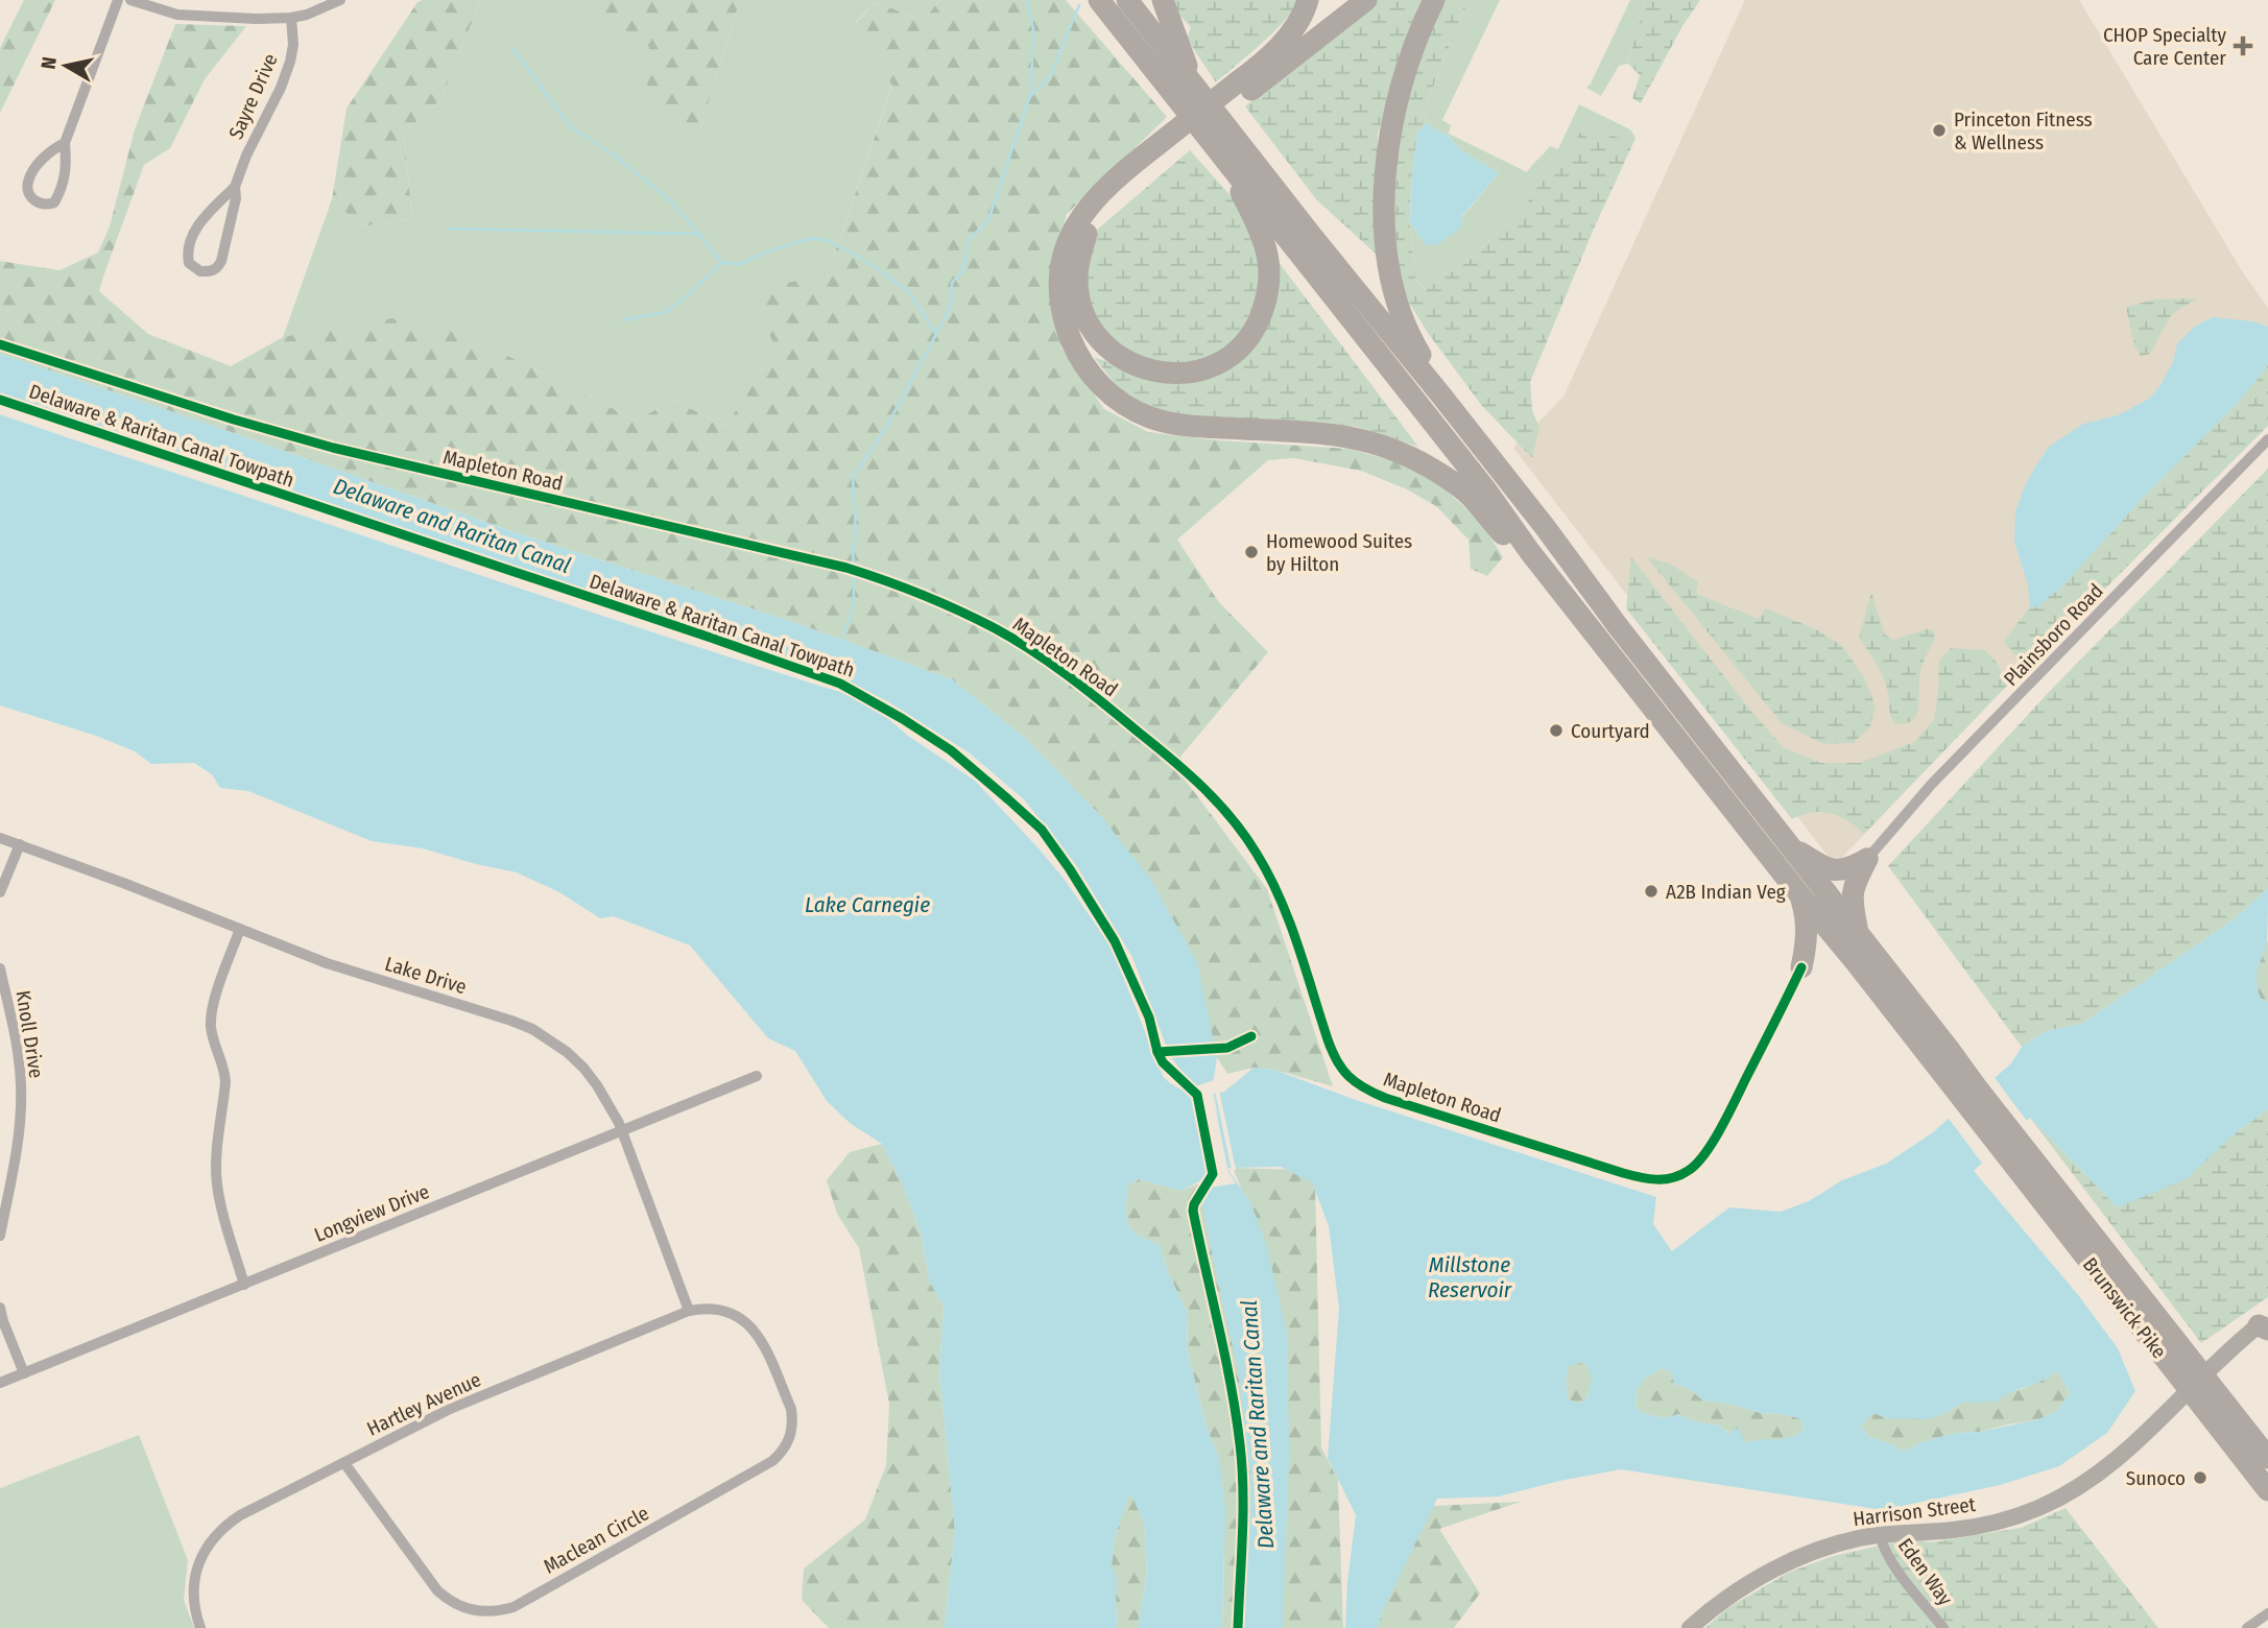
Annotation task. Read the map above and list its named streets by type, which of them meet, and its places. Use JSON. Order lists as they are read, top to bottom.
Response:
{
  "streets": {
    "highway": ["Brunswick Pike"],
    "street": [
      "Sayre Drive",
      "Mapleton Road",
      "Plainsboro Road",
      "Lake Drive",
      "Knoll Drive",
      "Longview Drive",
      "Hartley Avenue",
      "Harrison Street",
      "Maclean Circle",
      "Eden Way"
    ],
    "cycle path": ["Delaware & Raritan Canal Towpath"]
  },
  "crossings": [
    ["Lake Drive", "Longview Drive"],
    ["Lake Drive", "Hartley Avenue"],
    ["Brunswick Pike", "Harrison Street"],
    ["Hartley Avenue", "Maclean Circle"],
    ["Harrison Street", "Eden Way"]
  ],
  "water": ["Delaware and Raritan Canal", "Lake Carnegie", "Millstone Reservoir"],
  "places": {
    "health": ["CHOP Specialty Care Center"],
    "other": [
      "Princeton Fitness & Wellness",
      "Homewood Suites by Hilton",
      "Courtyard",
      "A2B Indian Veg",
      "Sunoco"
    ]
  },
  "north": "left"
}
